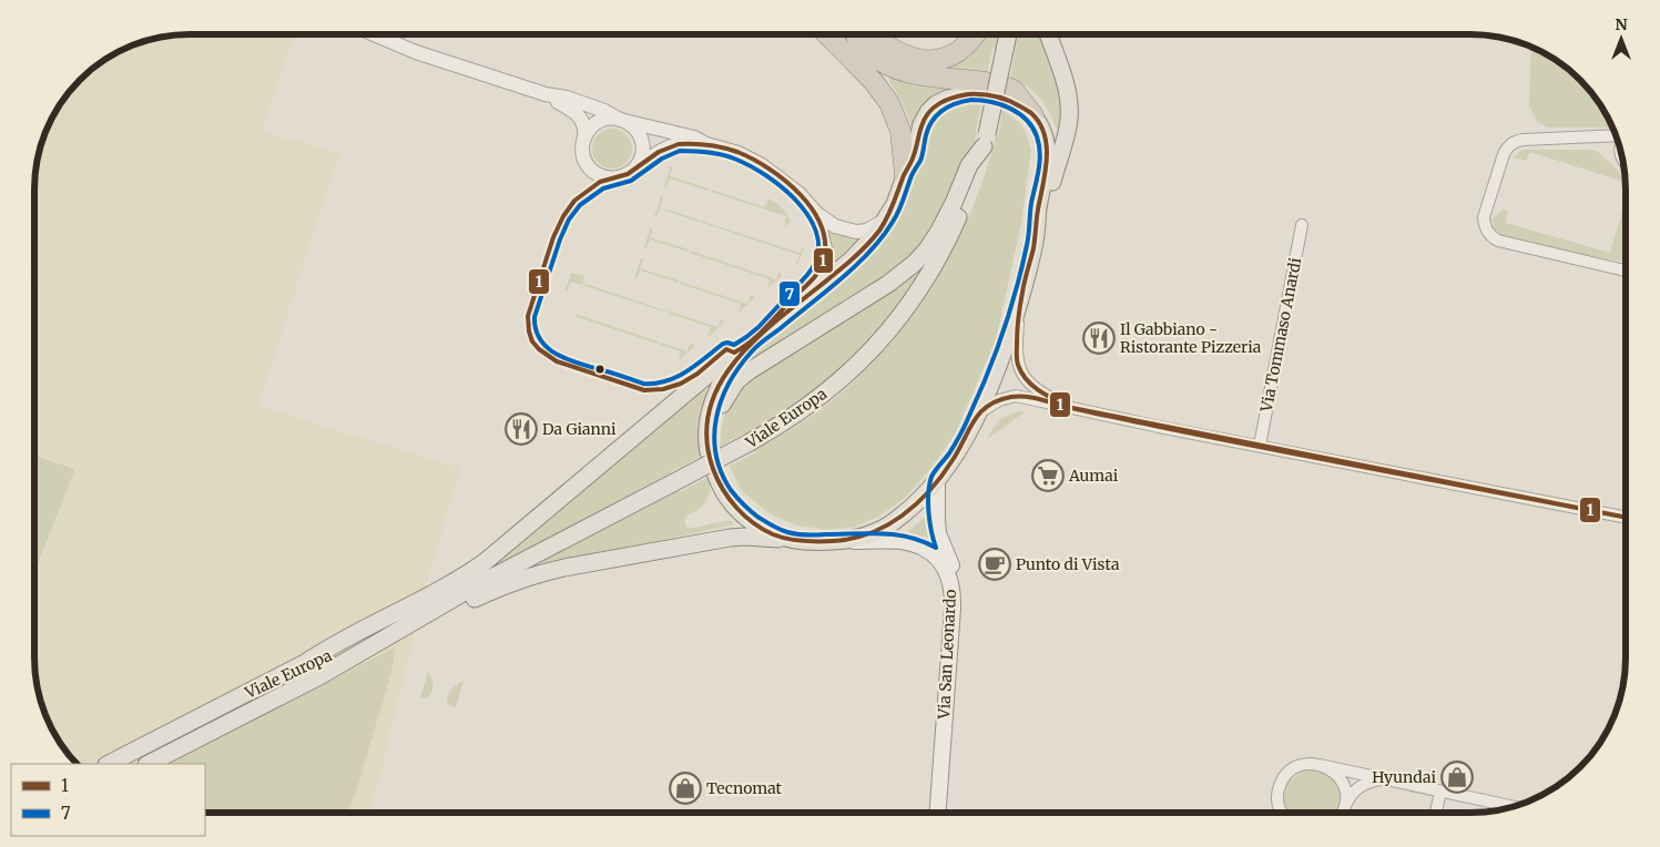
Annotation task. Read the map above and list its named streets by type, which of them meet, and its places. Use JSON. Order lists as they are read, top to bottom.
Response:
{
  "streets": {
    "main road": ["Viale Europa", "Via San Leonardo"],
    "street": ["Via Tommaso Anardi"]
  },
  "places": {
    "restaurant": ["Il Gabbiano - Ristorante Pizzeria", "Da Gianni"],
    "supermarket": ["Aumai"],
    "cafe": ["Punto di Vista"],
    "shop": ["Hyundai", "Tecnomat"]
  },
  "lines": ["transit line 1", "transit line 7"],
  "legend": ["1", "7"],
  "north": "top"
}
